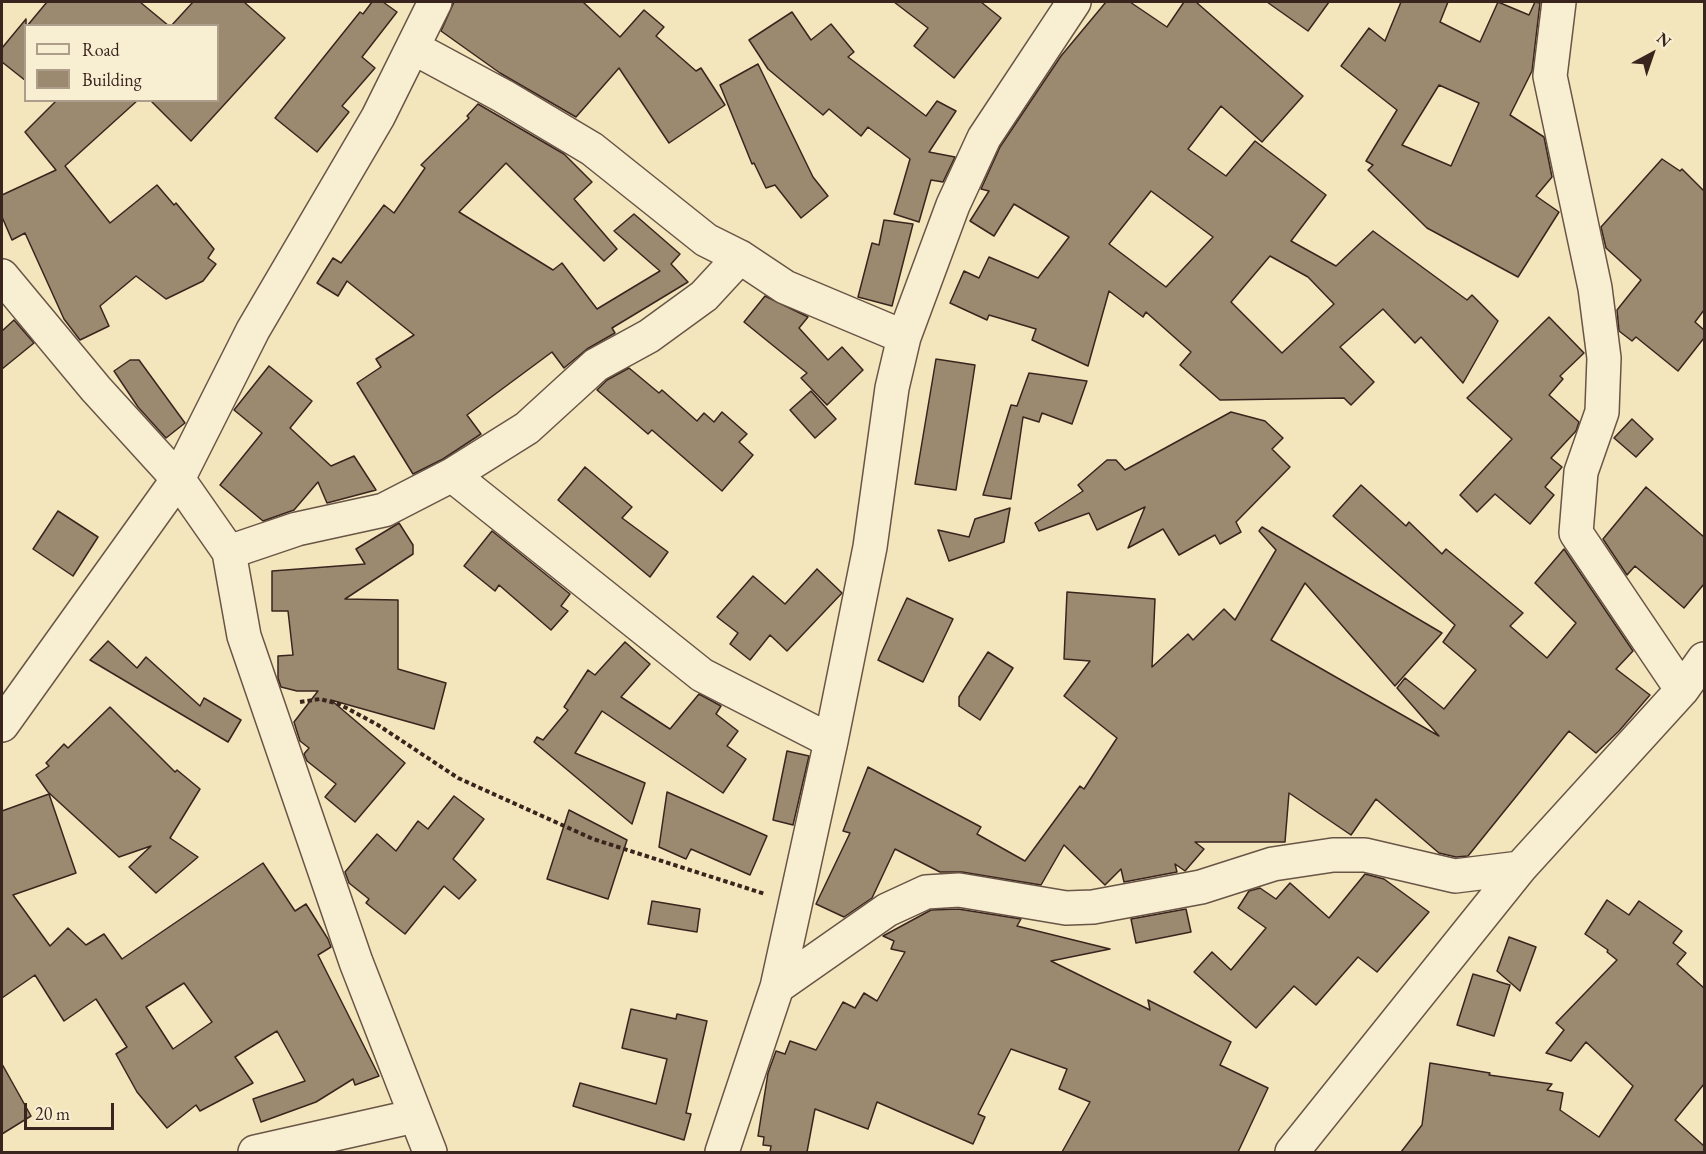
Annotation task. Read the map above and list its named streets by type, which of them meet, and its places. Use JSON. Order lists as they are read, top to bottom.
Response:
{
  "legend": ["Road", "Building"],
  "scale_bar": "20 m",
  "north": "top right"
}
